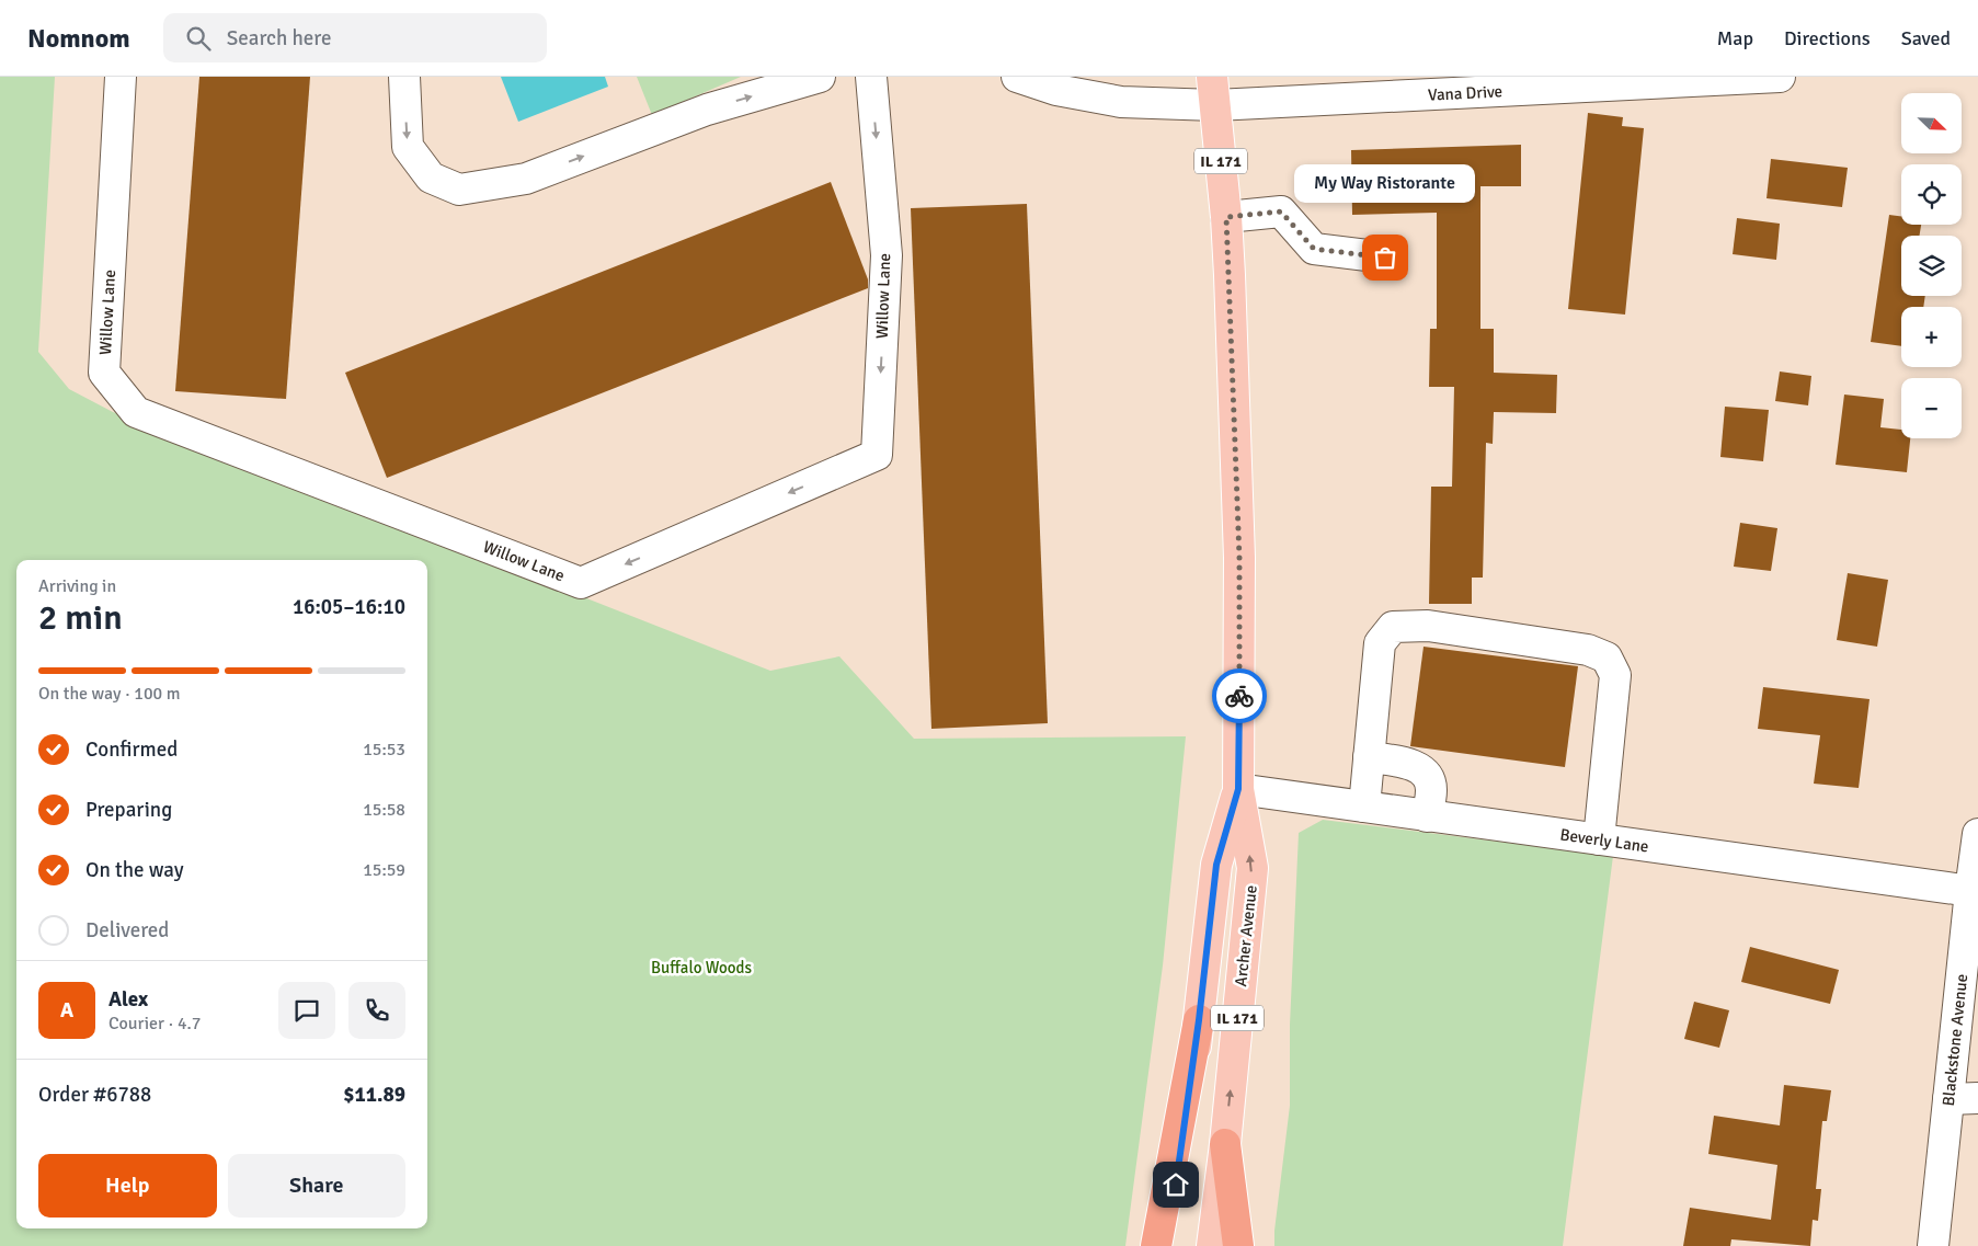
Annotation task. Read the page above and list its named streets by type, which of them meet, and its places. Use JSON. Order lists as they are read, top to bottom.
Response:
{
  "streets": {
    "main road": ["IL 171", "Archer Avenue"],
    "street": [
      "Vana Drive",
      "Willow Lane",
      "Beverly Lane",
      "Blackstone Avenue"
    ]
  },
  "crossings": [
    ["Vana Drive", "Archer Avenue"],
    ["Beverly Lane", "Archer Avenue"],
    ["Beverly Lane", "Blackstone Avenue"]
  ],
  "parks": ["Buffalo Woods"],
  "places": ["My Way Ristorante"],
  "north": "bottom right",
  "page": {
    "header": "Nomnom",
    "search": "Search here",
    "nav": ["Map", "Directions", "Saved"],
    "map_buttons": ["+", "−"],
    "bubble": "My Way Ristorante",
    "heading": ["2 min", "Arriving in", "16:05–16:10"],
    "panel": [
      "Alex",
      "Courier · 4.7",
      "Order #6788",
      "$11.89"
    ],
    "bar": "On the way · 100 m",
    "list": [
      ["Confirmed", "15:53"],
      ["Preparing", "15:58"],
      ["On the way", "15:59"],
      "Delivered"
    ],
    "round": "A",
    "buttons": ["Help", "Share"]
  }
}
